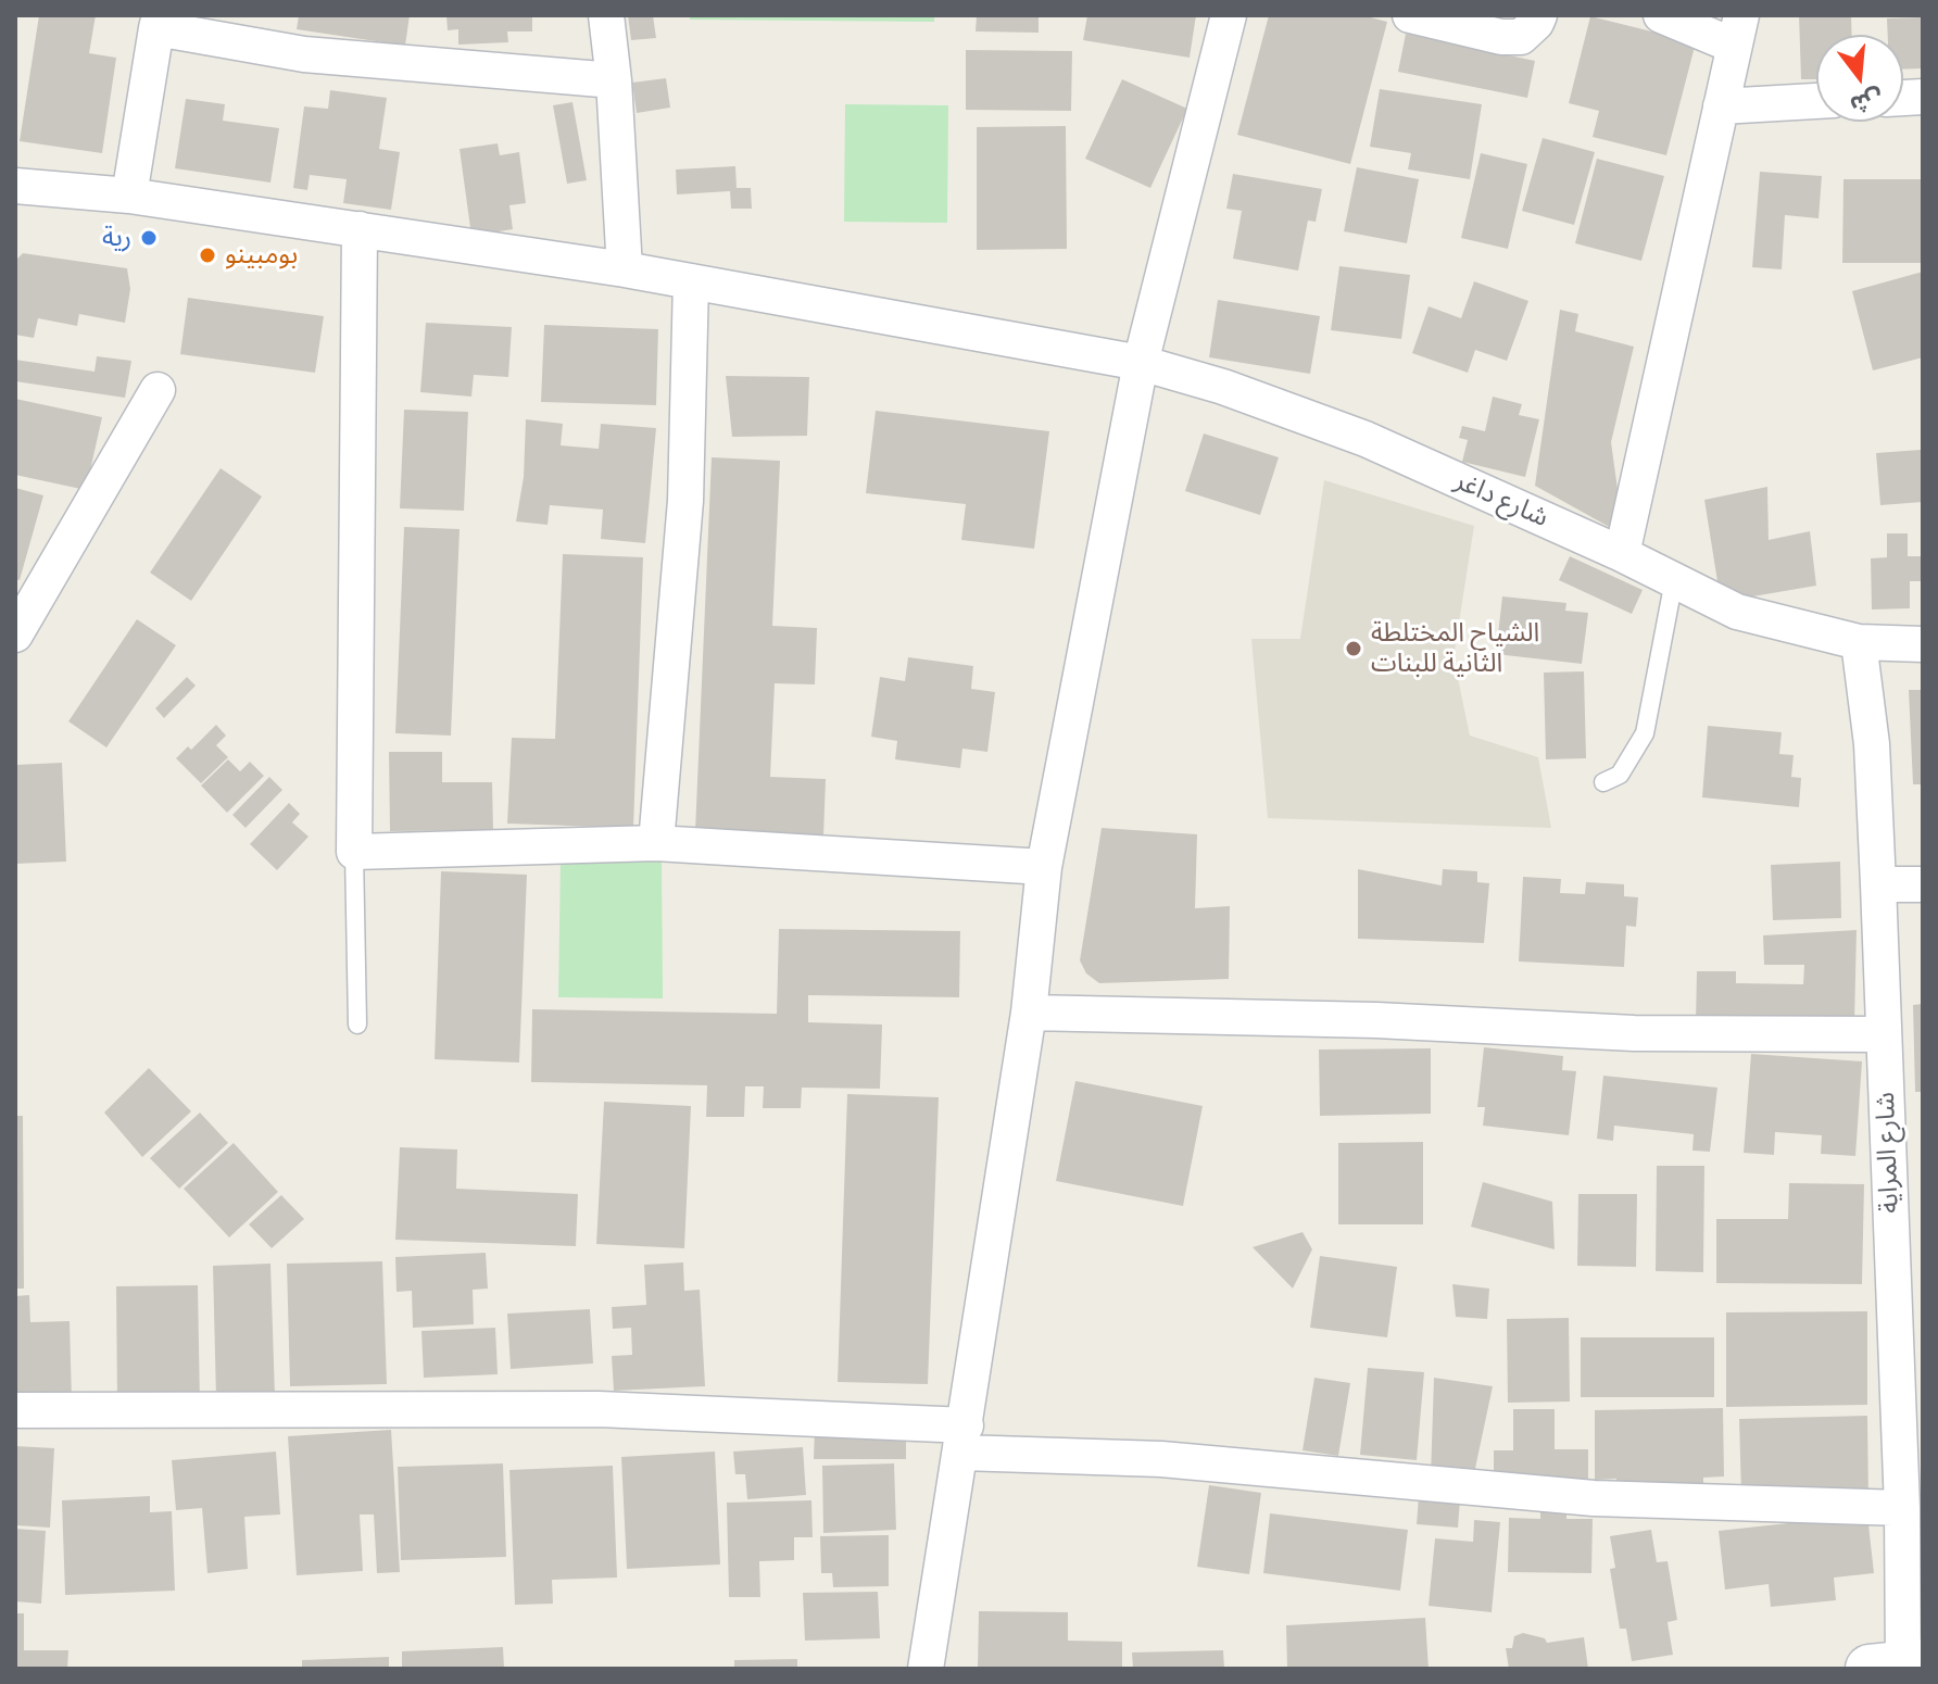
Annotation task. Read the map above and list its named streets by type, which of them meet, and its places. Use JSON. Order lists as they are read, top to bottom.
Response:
{
  "streets": {
    "street": ["شارع داغر", "شارع المراية"]
  },
  "crossings": [
    ["شارع داغر", "شارع المراية"]
  ],
  "places": ["رية", "بومبينو", "الشياح المختلطة الثانية للبنات"],
  "north": "bottom"
}
